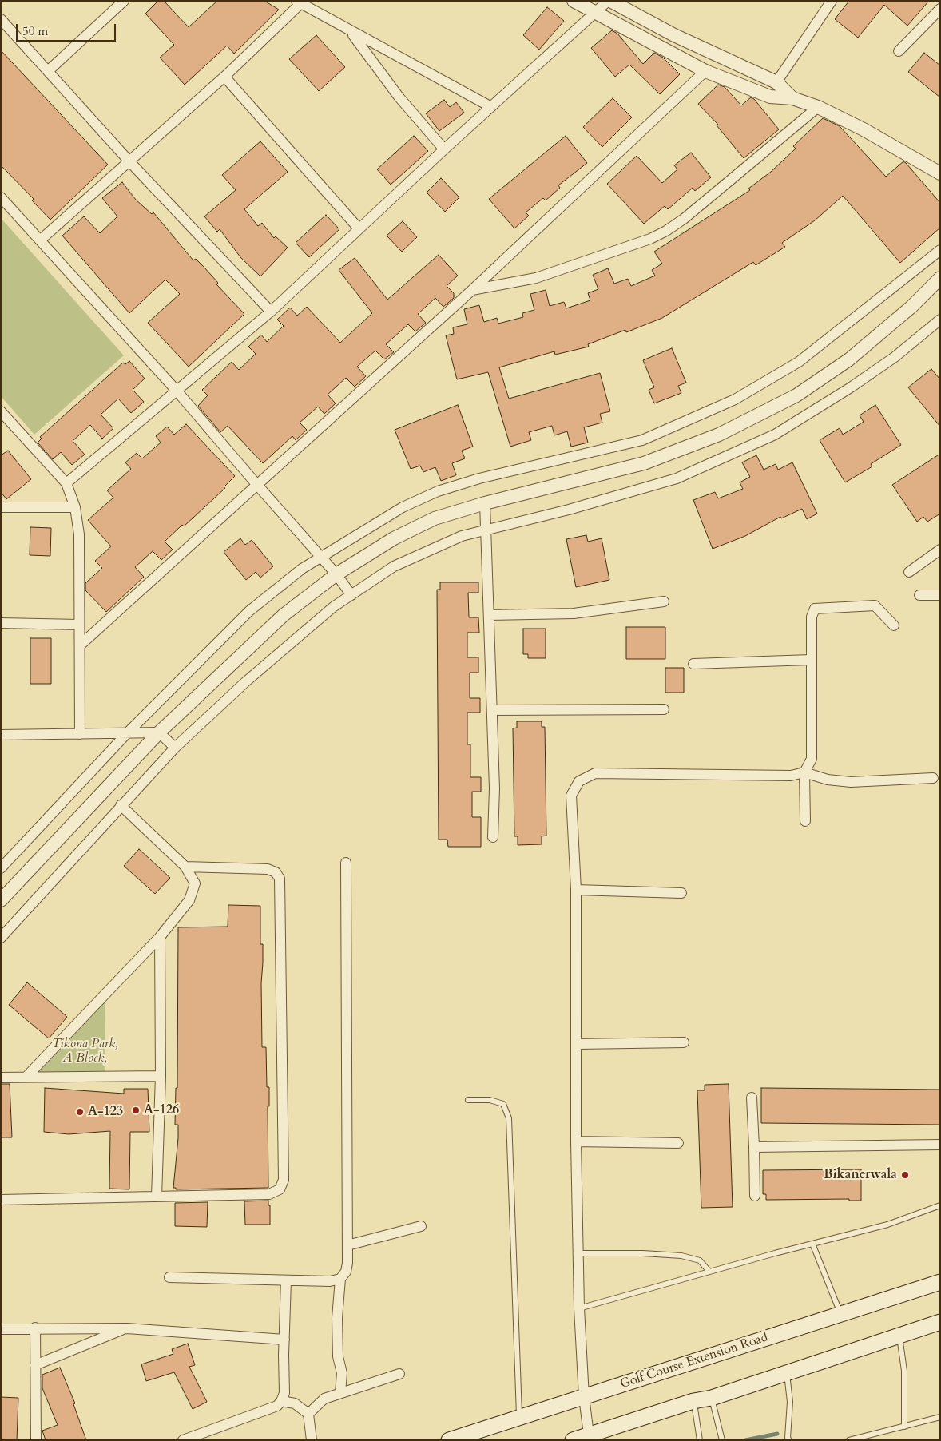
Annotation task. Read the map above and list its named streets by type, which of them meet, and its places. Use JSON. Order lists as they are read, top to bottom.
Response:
{
  "streets": {
    "main road": ["Golf Course Extension Road"]
  },
  "parks": ["Tikona Park, A Block,"],
  "places": ["A-126", "A-123", "Bikanerwala"],
  "scale_bar": "50 m"
}
